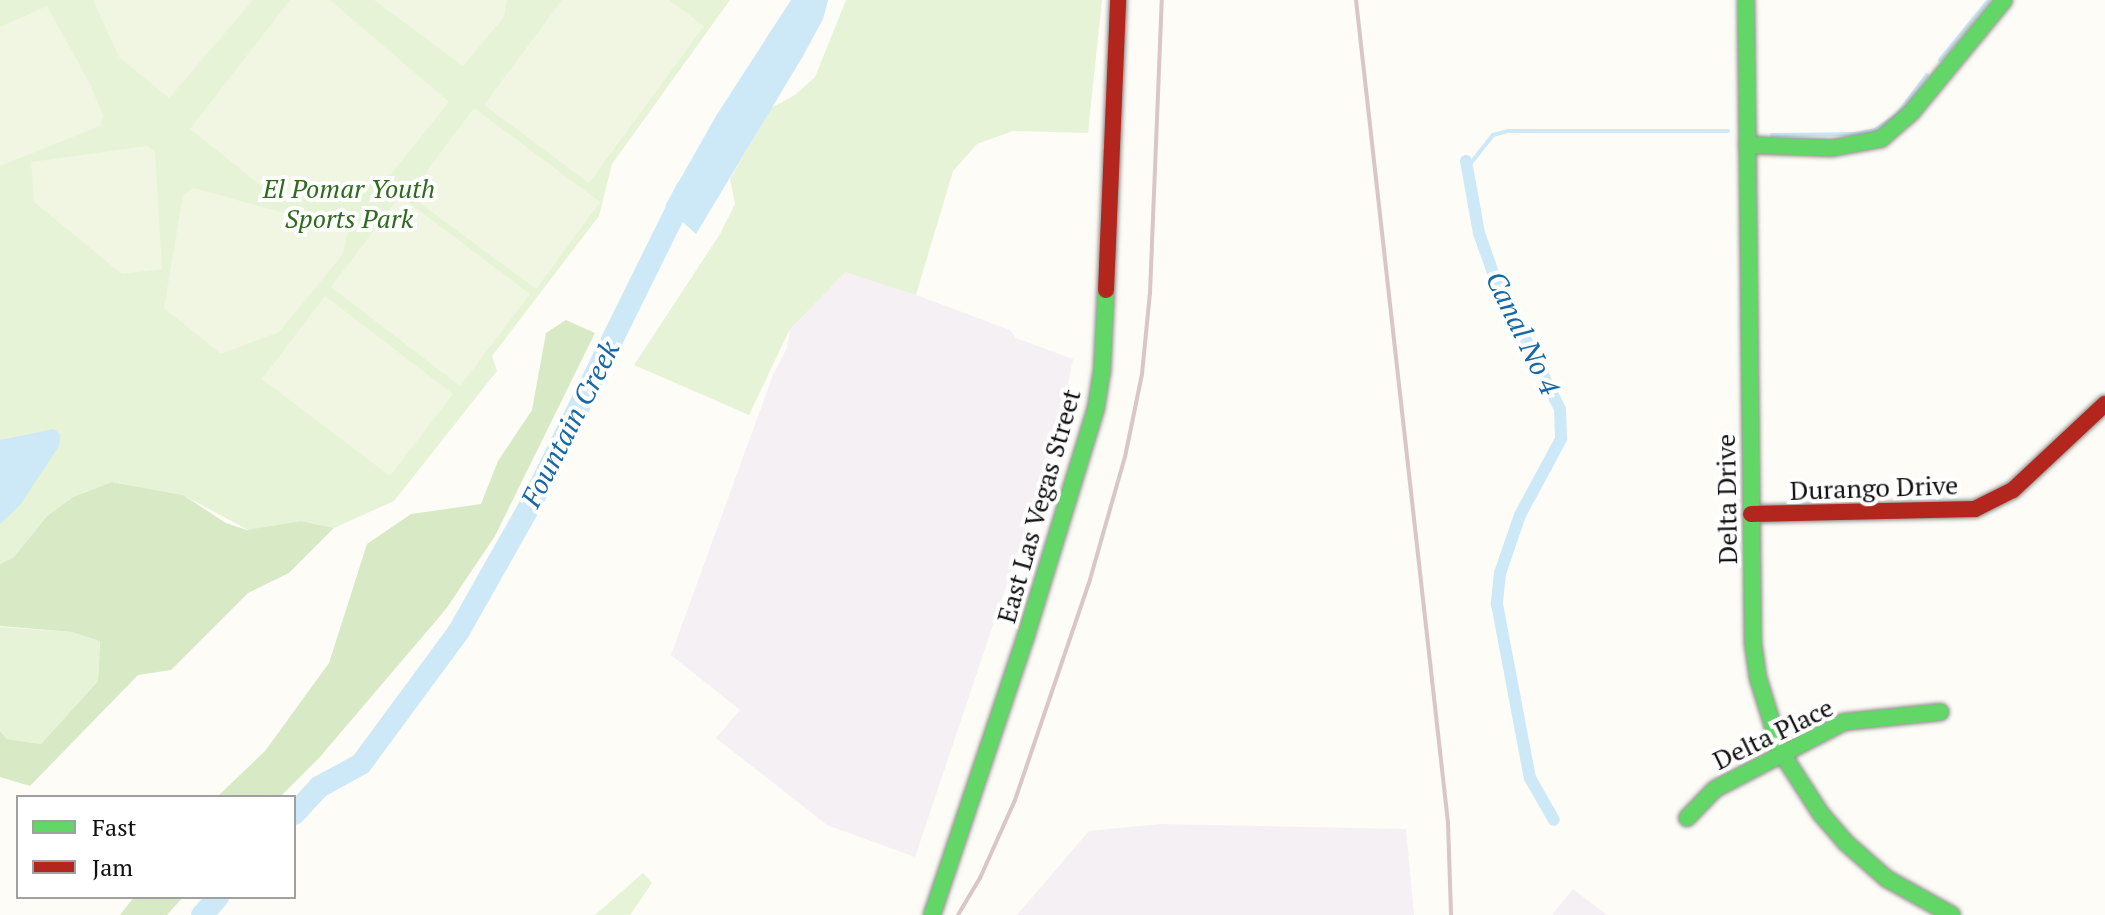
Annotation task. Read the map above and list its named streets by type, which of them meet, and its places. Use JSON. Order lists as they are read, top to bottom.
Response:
{
  "streets": {
    "street": [
      "Durango Drive",
      "Delta Drive",
      "East Las Vegas Street",
      "Delta Place"
    ]
  },
  "crossings": [
    ["Durango Drive", "Delta Drive"],
    ["Delta Drive", "Delta Place"]
  ],
  "water": ["Canal No 4", "Fountain Creek"],
  "parks": ["El Pomar Youth Sports Park"],
  "legend": ["Fast", "Jam"]
}
